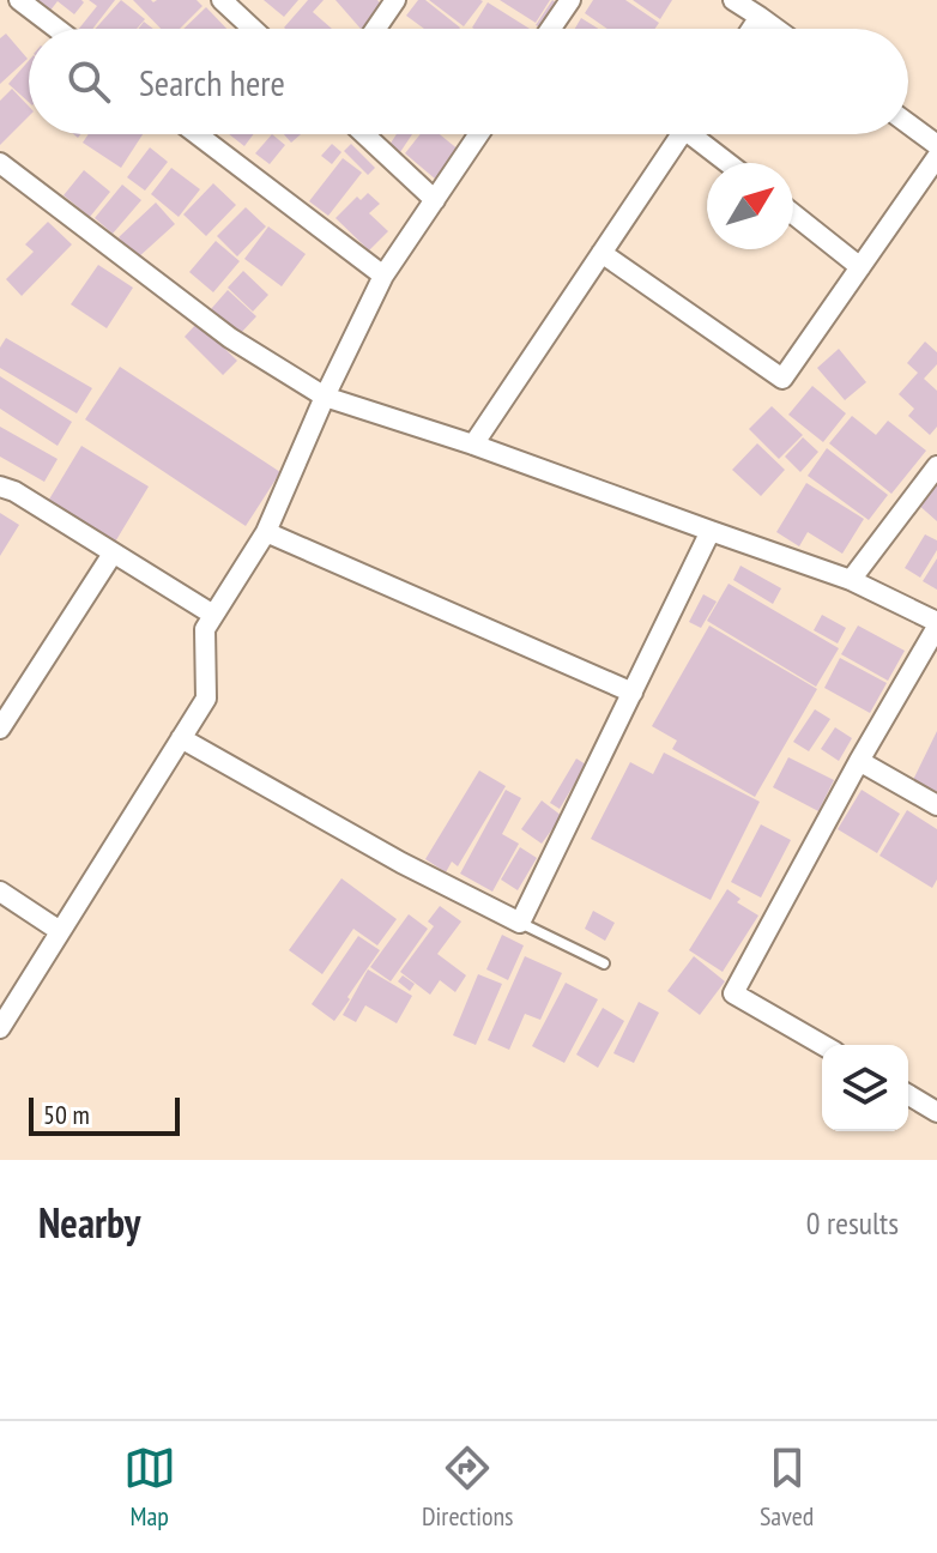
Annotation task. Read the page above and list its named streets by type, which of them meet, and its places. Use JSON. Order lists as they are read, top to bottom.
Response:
{
  "scale_bar": "50 m",
  "north": "top right",
  "page": {
    "search": "Search here",
    "scale": "50 m",
    "heading": ["Nearby", "0 results"],
    "nav": ["Map", "Directions", "Saved"]
  }
}
